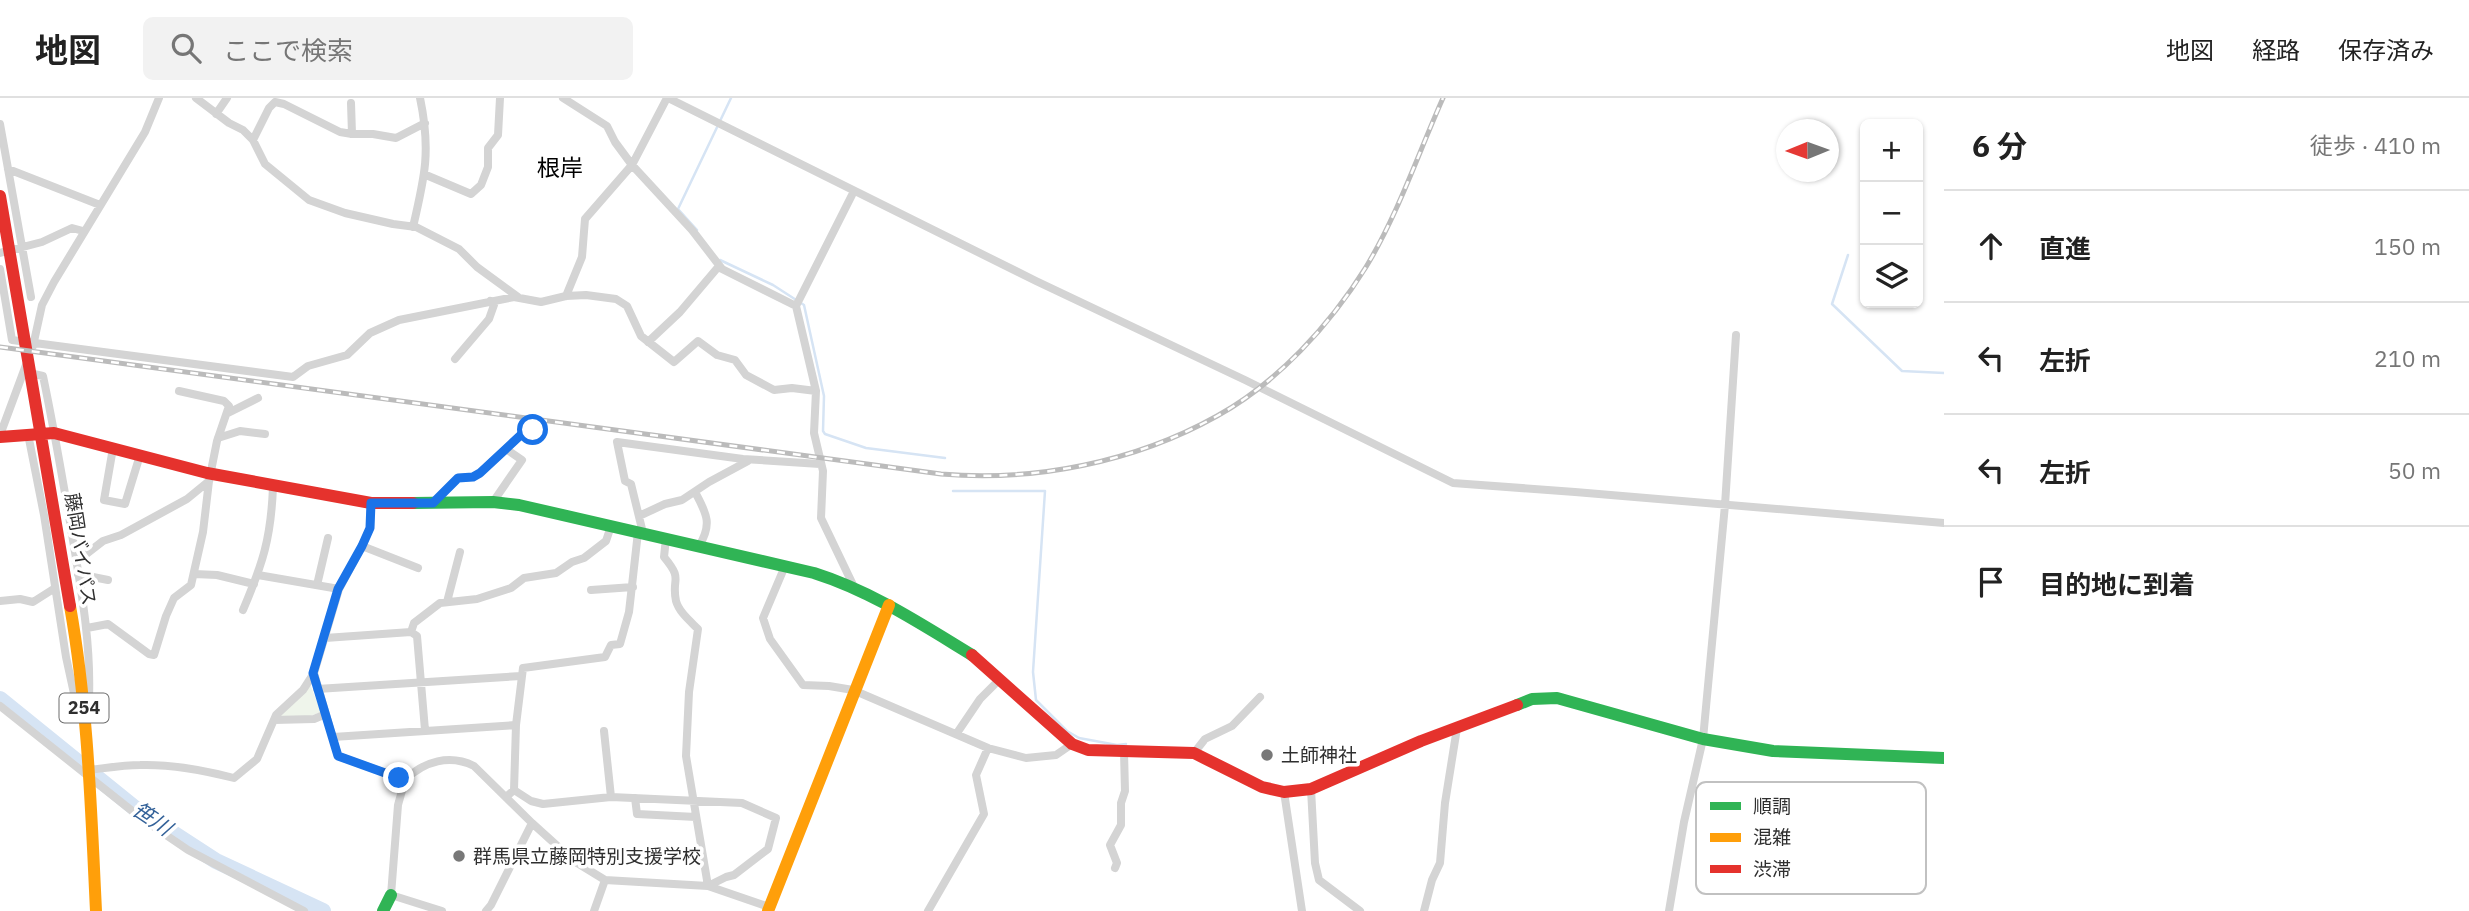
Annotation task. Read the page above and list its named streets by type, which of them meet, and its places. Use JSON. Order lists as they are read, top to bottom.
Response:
{
  "streets": {
    "main road": ["藤岡バイパス", "254"]
  },
  "districts": ["根岸"],
  "water": ["笹川"],
  "places": ["土師神社", "群馬県立藤岡特別支援学校"],
  "legend": ["順調", "混雑", "渋滞"],
  "north": "left",
  "page": {
    "header": "地図",
    "search": "ここで検索",
    "nav": ["地図", "経路", "保存済み"],
    "heading": ["6 分", "徒歩 · 410 m"],
    "map_buttons": ["+", "−"],
    "list": [
      ["直進", "150 m"],
      ["左折", "210 m"],
      ["左折", "50 m"],
      "目的地に到着"
    ]
  }
}
